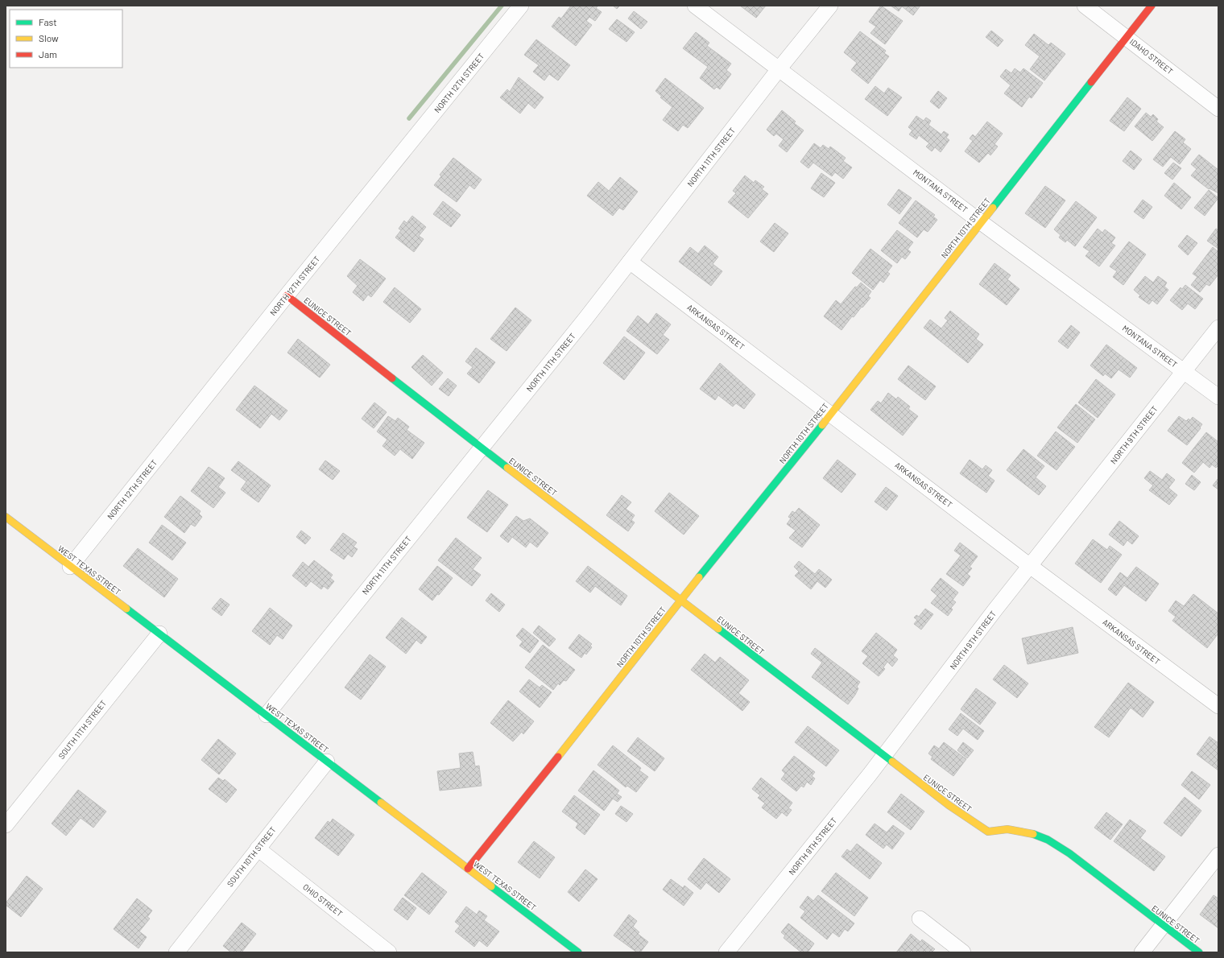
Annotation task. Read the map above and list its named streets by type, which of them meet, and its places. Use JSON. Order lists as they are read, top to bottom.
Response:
{
  "streets": {
    "street": [
      "IDAHO STREET",
      "NORTH 12TH STREET",
      "NORTH 11TH STREET",
      "MONTANA STREET",
      "NORTH 10TH STREET",
      "EUNICE STREET",
      "ARKANSAS STREET",
      "NORTH 9TH STREET",
      "WEST TEXAS STREET",
      "SOUTH 11TH STREET",
      "SOUTH 10TH STREET",
      "OHIO STREET"
    ]
  },
  "crossings": [
    ["IDAHO STREET", "NORTH 10TH STREET"],
    ["NORTH 12TH STREET", "EUNICE STREET"],
    ["NORTH 12TH STREET", "WEST TEXAS STREET"],
    ["NORTH 11TH STREET", "MONTANA STREET"],
    ["NORTH 11TH STREET", "EUNICE STREET"],
    ["NORTH 11TH STREET", "ARKANSAS STREET"],
    ["NORTH 11TH STREET", "WEST TEXAS STREET"],
    ["MONTANA STREET", "NORTH 10TH STREET"],
    ["MONTANA STREET", "NORTH 9TH STREET"],
    ["NORTH 10TH STREET", "EUNICE STREET"],
    ["NORTH 10TH STREET", "ARKANSAS STREET"],
    ["NORTH 10TH STREET", "WEST TEXAS STREET"],
    ["EUNICE STREET", "NORTH 9TH STREET"],
    ["ARKANSAS STREET", "NORTH 9TH STREET"],
    ["WEST TEXAS STREET", "SOUTH 11TH STREET"],
    ["WEST TEXAS STREET", "SOUTH 10TH STREET"],
    ["SOUTH 10TH STREET", "OHIO STREET"]
  ],
  "legend": ["Fast", "Slow", "Jam"]
}
